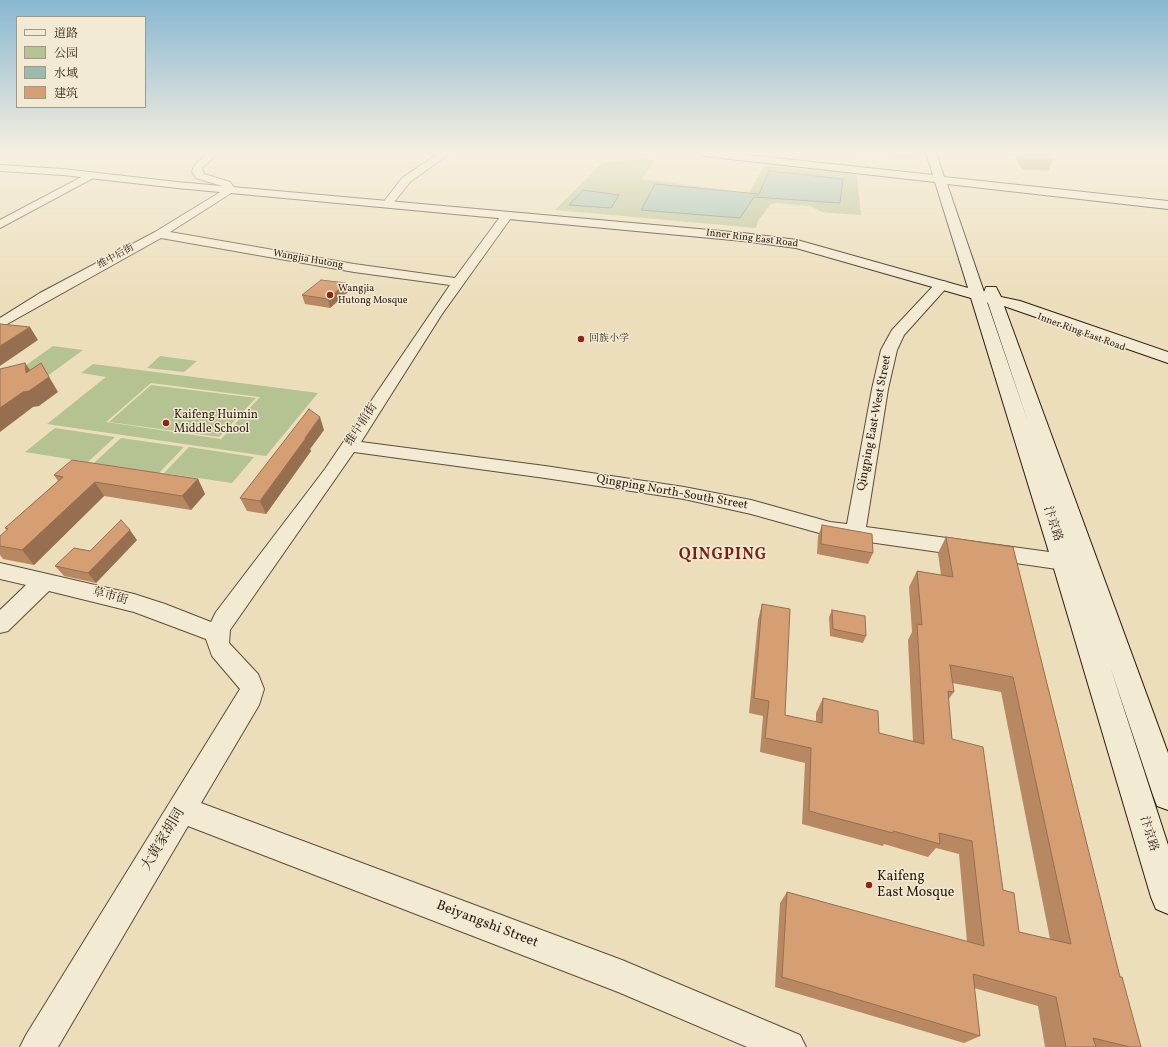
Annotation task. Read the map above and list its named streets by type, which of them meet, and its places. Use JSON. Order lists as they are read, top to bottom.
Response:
{
  "streets": {
    "street": [
      "Inner Ring East Road",
      "维中后街",
      "Wangjia Hutong",
      "Qingping East-West Street",
      "维中前街",
      "Qingping North-South Street",
      "汴京路",
      "草市街",
      "大黄家胡同",
      "Beiyangshi Street"
    ]
  },
  "crossings": [
    ["Inner Ring East Road", "Qingping East-West Street"],
    ["Inner Ring East Road", "维中前街"],
    ["Inner Ring East Road", "汴京路"],
    ["维中后街", "Wangjia Hutong"],
    ["Wangjia Hutong", "维中前街"],
    ["Qingping East-West Street", "Qingping North-South Street"],
    ["维中前街", "Qingping North-South Street"],
    ["维中前街", "草市街"],
    ["维中前街", "大黄家胡同"],
    ["Qingping North-South Street", "汴京路"],
    ["草市街", "大黄家胡同"],
    ["大黄家胡同", "Beiyangshi Street"]
  ],
  "districts": ["QINGPING"],
  "places": [
    "Wangjia Hutong Mosque",
    "回族小学",
    "Kaifeng Huimin Middle School",
    "Kaifeng East Mosque"
  ],
  "legend": [
    "道路",
    "公园",
    "水域",
    "建筑"
  ]
}
